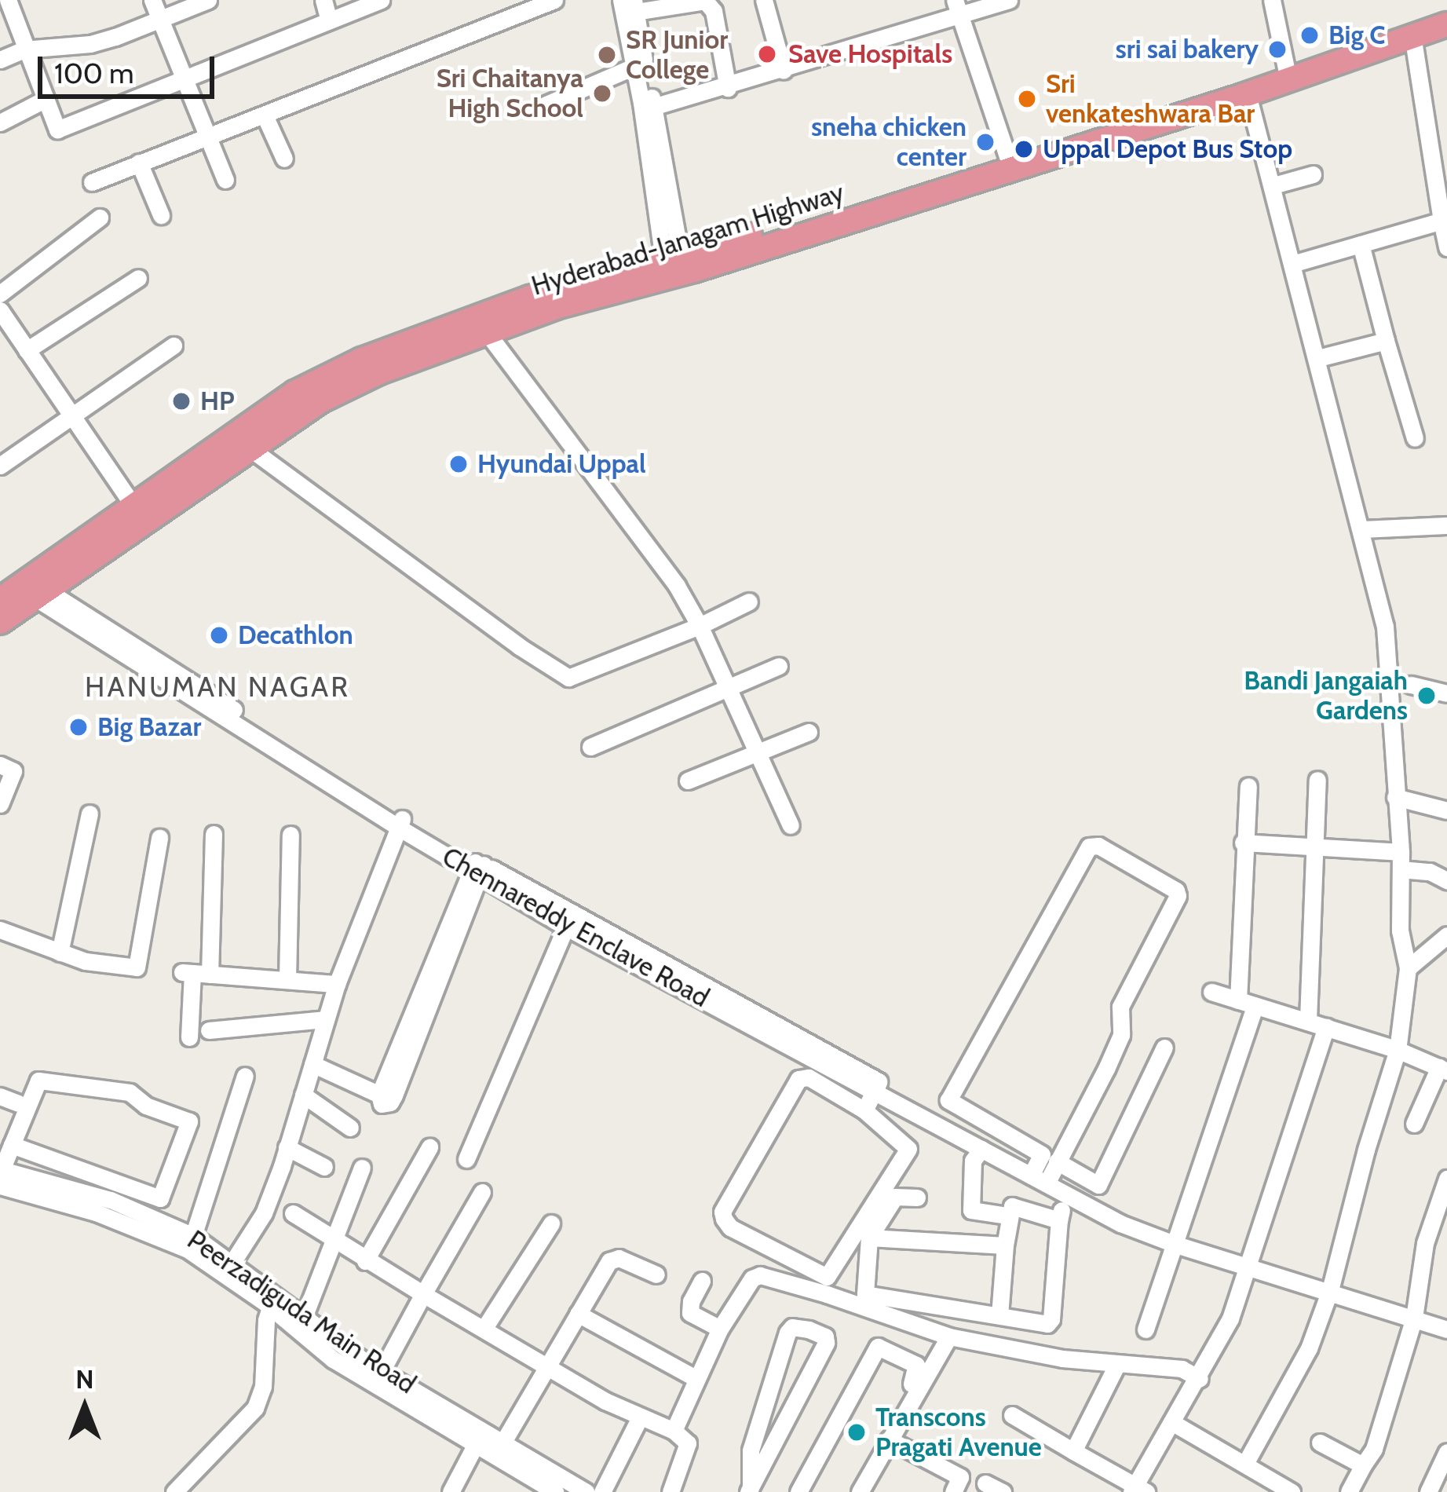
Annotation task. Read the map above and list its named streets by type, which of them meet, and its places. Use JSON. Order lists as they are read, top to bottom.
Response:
{
  "streets": {
    "highway": ["Hyderabad-Janagam Highway"],
    "street": ["Chennareddy Enclave Road", "Peerzadiguda Main Road"]
  },
  "crossings": [
    ["Hyderabad-Janagam Highway", "Chennareddy Enclave Road"]
  ],
  "districts": ["HANUMAN NAGAR"],
  "places": [
    "Big C",
    "sri sai bakery",
    "Save Hospitals",
    "SR Junior College",
    "Sri Chaitanya High School",
    "Sri venkateshwara Bar",
    "sneha chicken center",
    "Uppal Depot Bus Stop",
    "HP",
    "Hyundai Uppal",
    "Decathlon",
    "Bandi Jangaiah Gardens",
    "Big Bazar",
    "Transcons Pragati Avenue"
  ],
  "scale_bar": "100 m",
  "north": "top"
}
